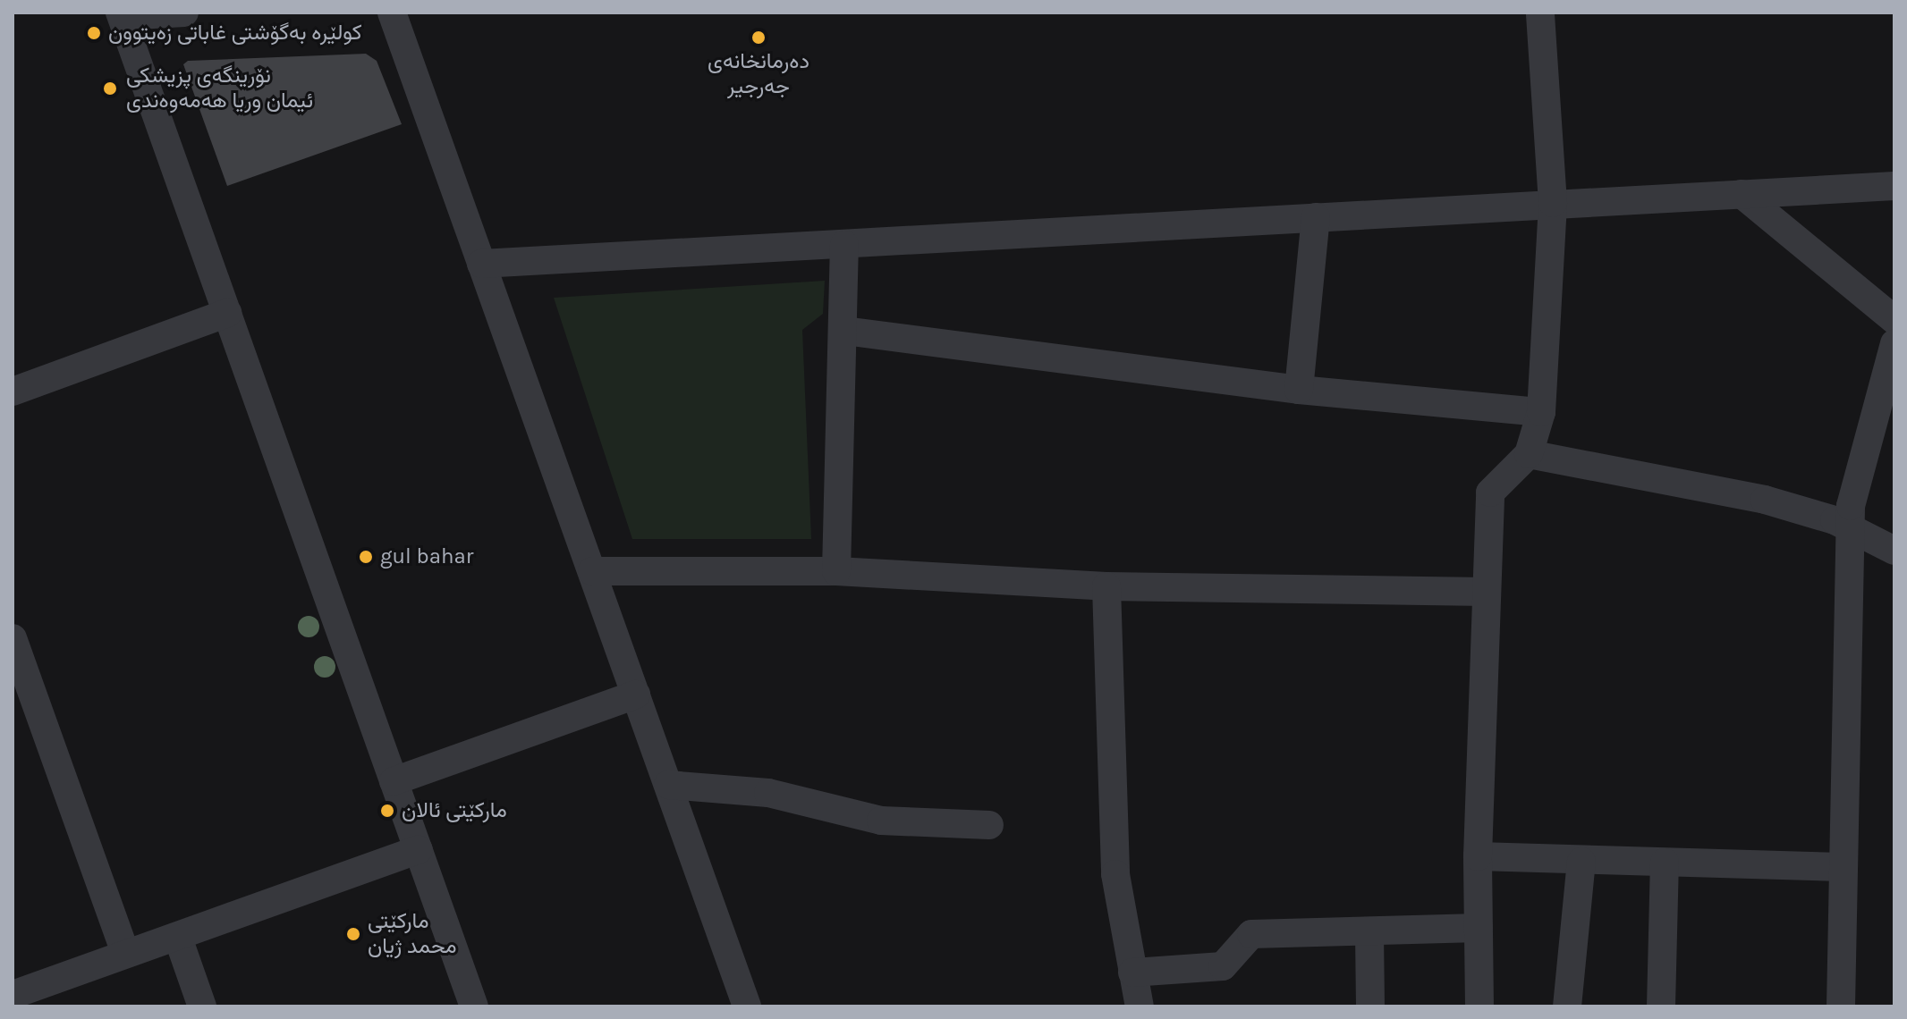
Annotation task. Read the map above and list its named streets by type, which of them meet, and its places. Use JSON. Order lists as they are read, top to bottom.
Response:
{
  "places": [
    "کولێرە بەگۆشتی غاباتی زەیتوون",
    "دەرمانخانەی جەرجیر",
    "نۆرینگەی پزیشکی ئیمان وریا هەمەوەندی",
    "gul bahar",
    "مارکێتی ئالان",
    "مارکێتی محمد ژیان"
  ]
}
